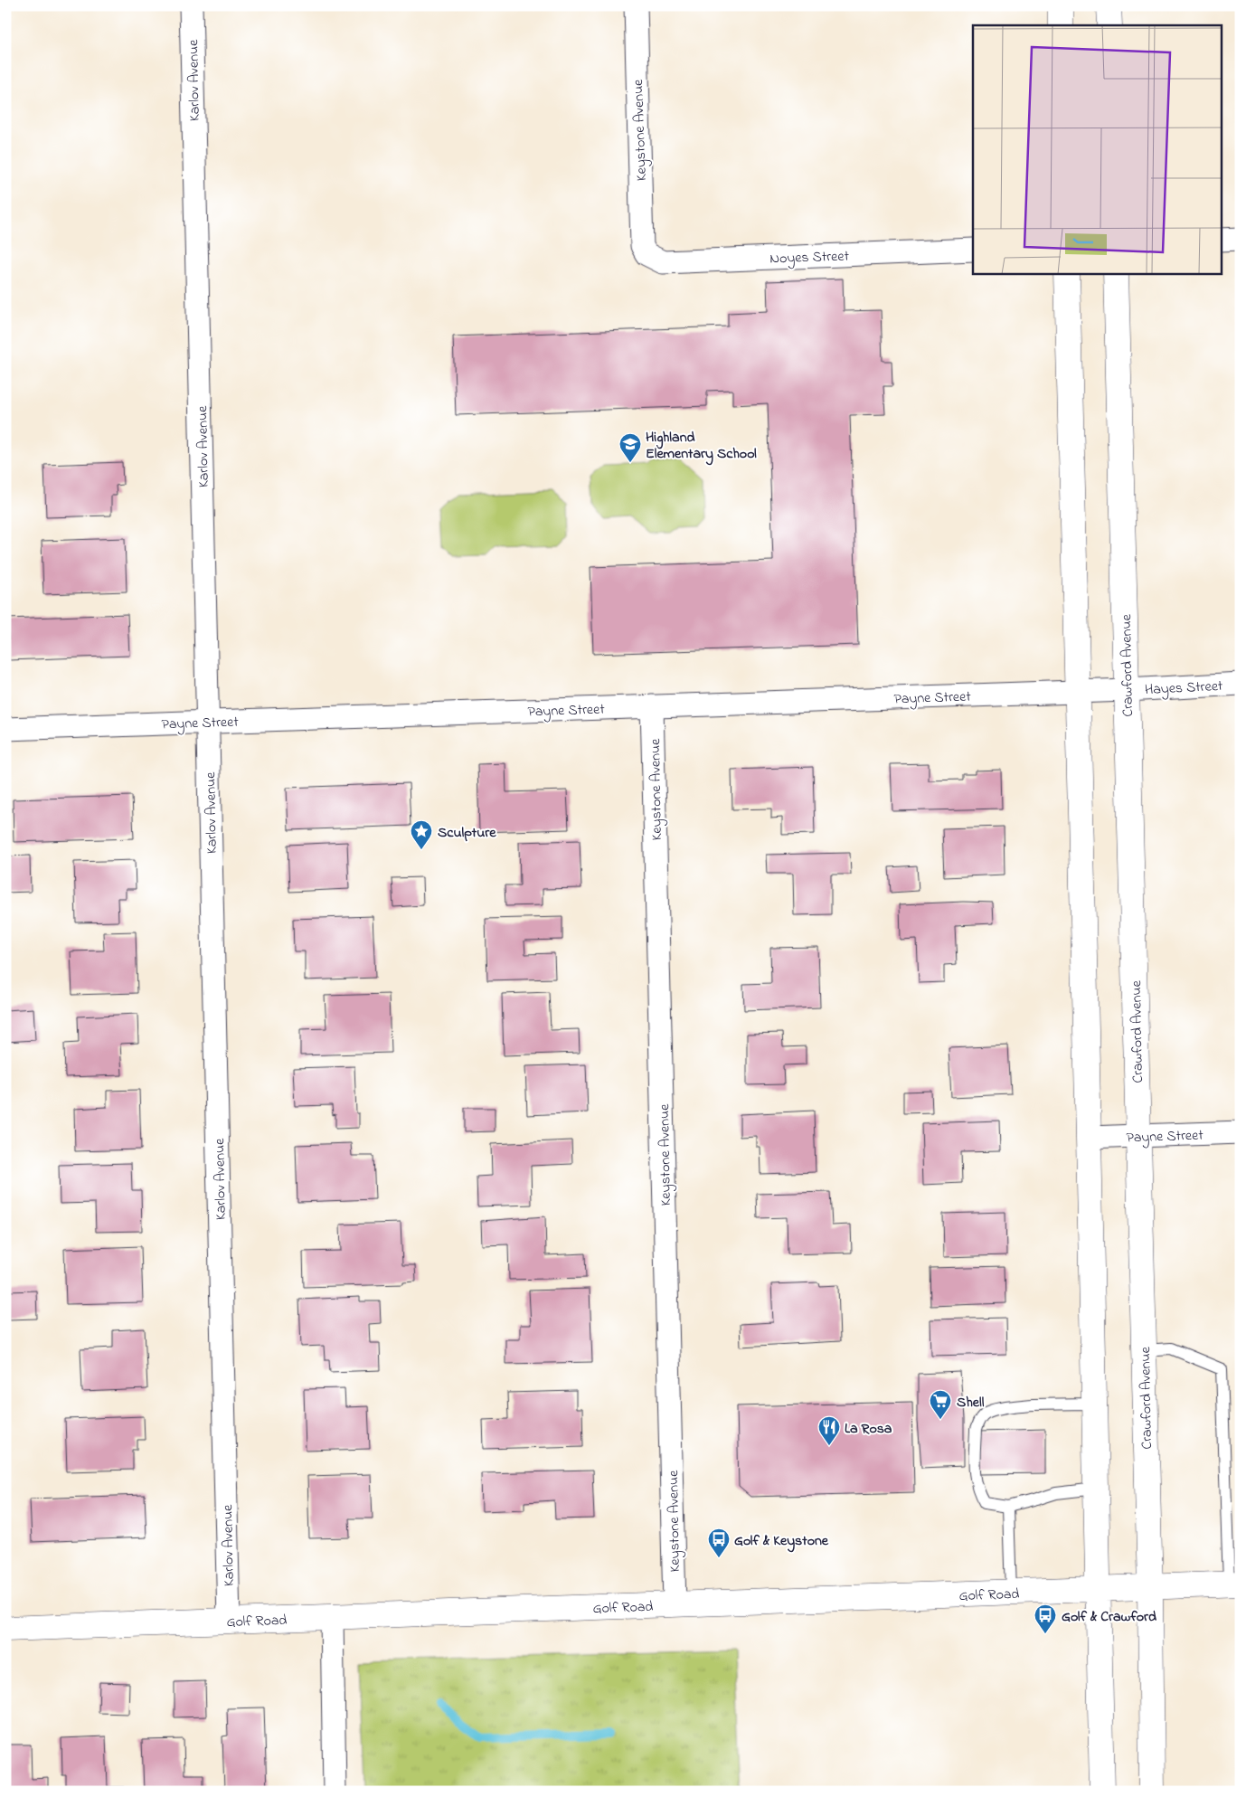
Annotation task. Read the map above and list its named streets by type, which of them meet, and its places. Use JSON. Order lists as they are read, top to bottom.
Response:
{
  "streets": {
    "main road": ["Crawford Avenue", "Golf Road"],
    "street": [
      "Karlov Avenue",
      "Keystone Avenue",
      "Noyes Street",
      "Hayes Street",
      "Payne Street"
    ]
  },
  "crossings": [
    ["Karlov Avenue", "Payne Street"],
    ["Karlov Avenue", "Golf Road"],
    ["Keystone Avenue", "Noyes Street"],
    ["Keystone Avenue", "Payne Street"],
    ["Keystone Avenue", "Golf Road"],
    ["Crawford Avenue", "Hayes Street"],
    ["Crawford Avenue", "Payne Street"],
    ["Crawford Avenue", "Golf Road"],
    ["Hayes Street", "Payne Street"]
  ],
  "places": {
    "school or university": ["Highland Elementary School"],
    "place": ["Sculpture"],
    "supermarket": ["Shell"],
    "restaurant": ["La Rosa"],
    "bus stop": ["Golf & Keystone", "Golf & Crawford"]
  }
}
